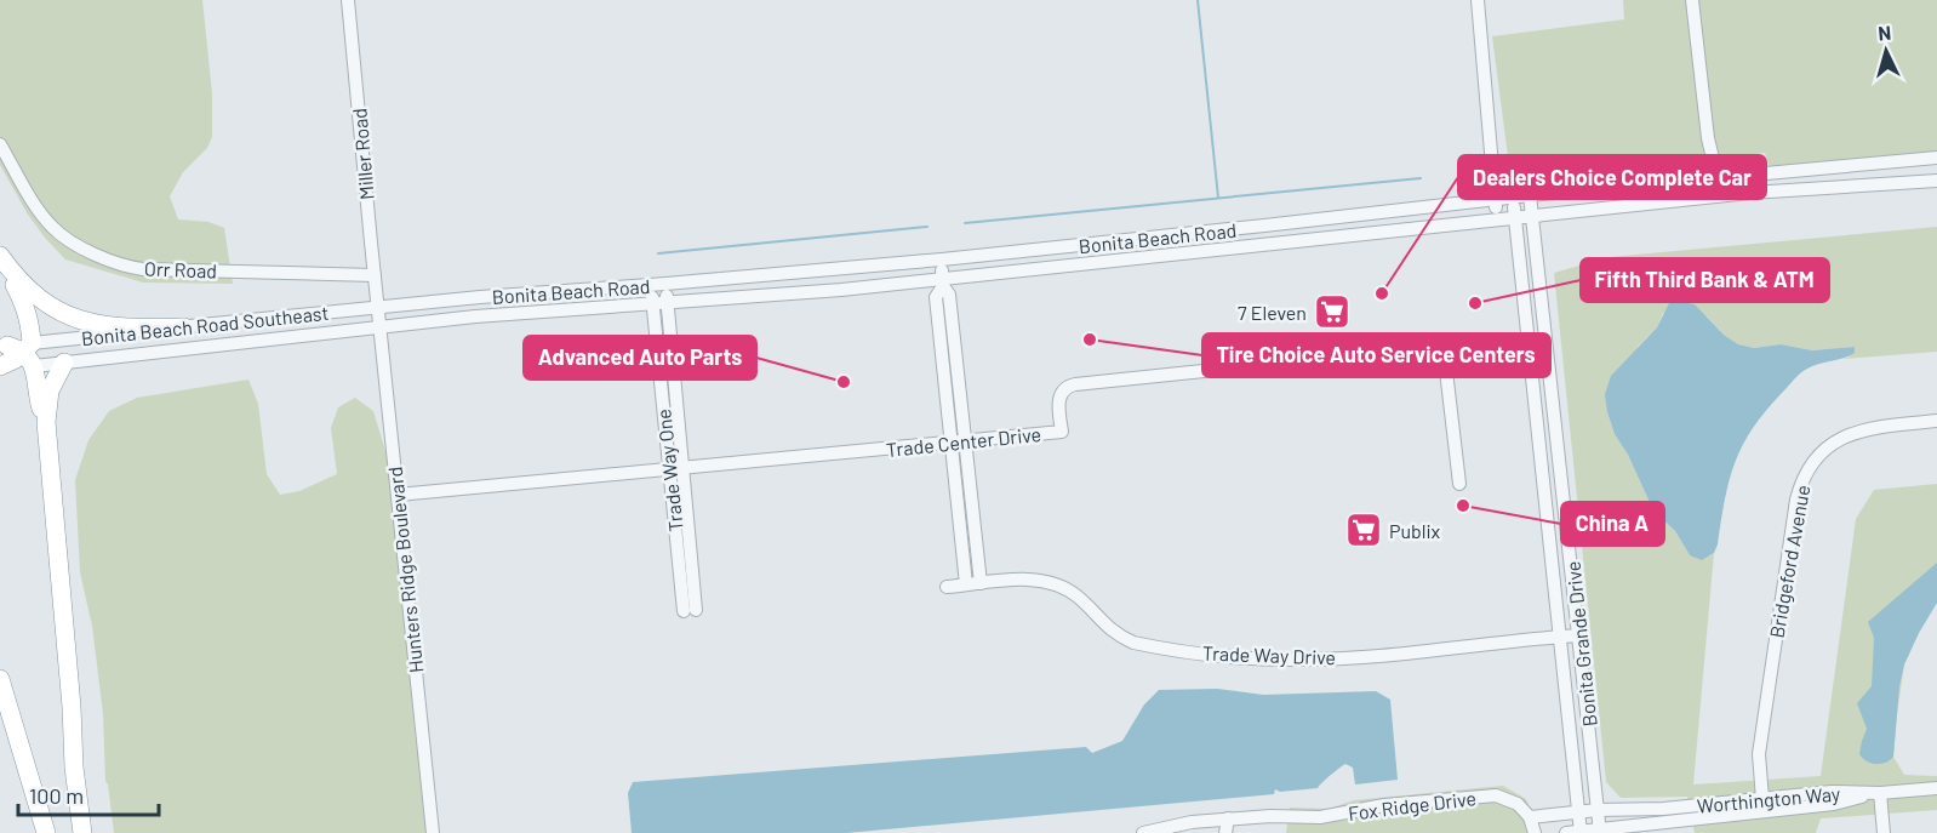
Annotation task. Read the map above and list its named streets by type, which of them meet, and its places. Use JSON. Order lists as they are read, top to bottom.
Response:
{
  "streets": {
    "street": [
      "Miller Road",
      "Bonita Beach Road",
      "Orr Road",
      "Bonita Beach Road Southeast",
      "Trade Center Drive",
      "Trade Way One",
      "Bridgeford Avenue",
      "Hunters Ridge Boulevard",
      "Bonita Grande Drive",
      "Trade Way Drive",
      "Worthington Way",
      "Fox Ridge Drive"
    ]
  },
  "crossings": [
    ["Miller Road", "Bonita Beach Road"],
    ["Miller Road", "Orr Road"],
    ["Miller Road", "Bonita Beach Road Southeast"],
    ["Miller Road", "Hunters Ridge Boulevard"],
    ["Bonita Beach Road", "Bonita Beach Road Southeast"],
    ["Bonita Beach Road", "Trade Way One"],
    ["Bonita Beach Road", "Hunters Ridge Boulevard"],
    ["Bonita Beach Road", "Bonita Grande Drive"],
    ["Bonita Beach Road Southeast", "Hunters Ridge Boulevard"],
    ["Trade Center Drive", "Trade Way One"],
    ["Trade Center Drive", "Hunters Ridge Boulevard"],
    ["Bridgeford Avenue", "Worthington Way"],
    ["Bonita Grande Drive", "Trade Way Drive"],
    ["Bonita Grande Drive", "Worthington Way"],
    ["Worthington Way", "Fox Ridge Drive"]
  ],
  "places": {
    "other": [
      "Dealers Choice Complete Car",
      "Fifth Third Bank & ATM",
      "Tire Choice Auto Service Centers",
      "Advanced Auto Parts",
      "China A"
    ],
    "supermarket": ["7 Eleven", "Publix"]
  },
  "scale_bar": "100 m",
  "north": "top"
}
